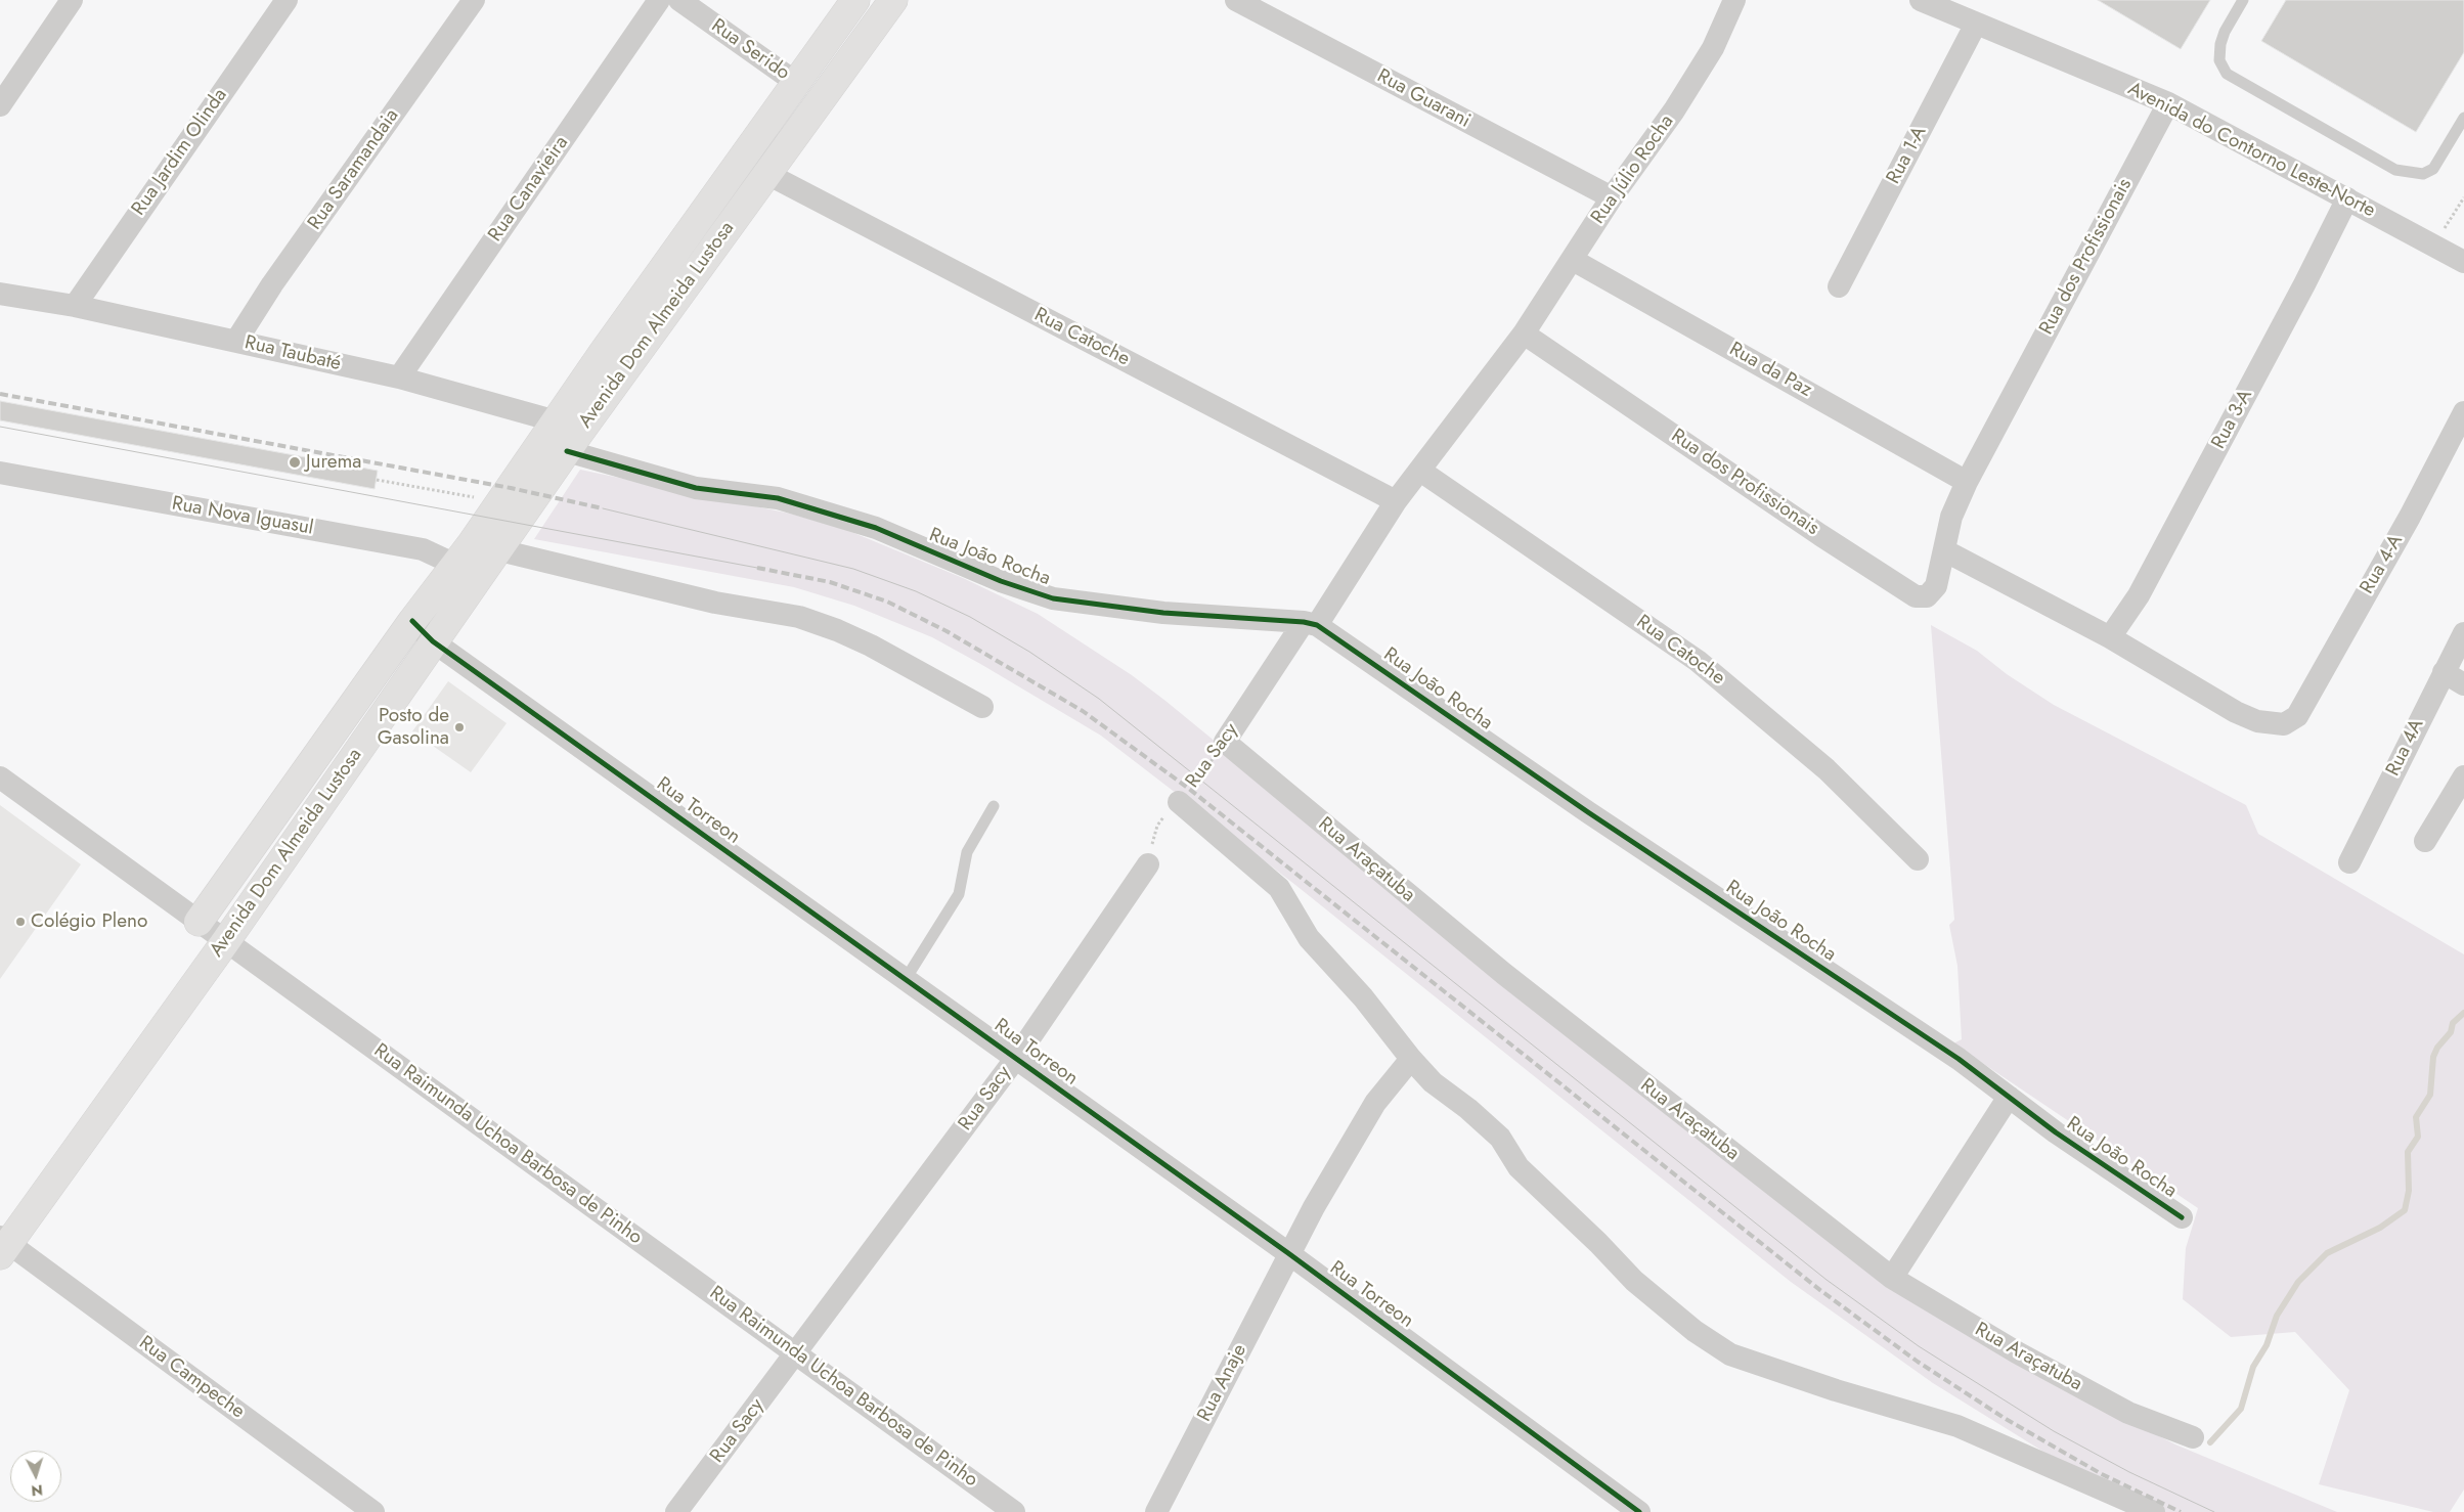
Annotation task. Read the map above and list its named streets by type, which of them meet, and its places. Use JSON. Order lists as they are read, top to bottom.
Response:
{
  "streets": {
    "main road": ["Avenida Dom Almeida Lustosa"],
    "street": [
      "Rua Serido",
      "Rua Guarani",
      "Avenida do Contorno Leste-Norte",
      "Rua Jardim Olinda",
      "Rua 1-A",
      "Rua Saramandaia",
      "Rua Júlio Rocha",
      "Rua Canavieira",
      "Rua dos Profissionais",
      "Rua Catoche",
      "Rua Taubaté",
      "Rua da Paz",
      "Rua 3-A",
      "Rua Nova Iguasul",
      "Rua João Rocha",
      "Rua 4-A",
      "Rua 4A",
      "Rua Sacy",
      "Rua Torreon",
      "Rua Araçatuba",
      "Rua Raimunda Uchoa Barbosa de Pinho",
      "Rua Campeche",
      "Rua Anaje"
    ]
  },
  "crossings": [
    ["Rua Serido", "Avenida Dom Almeida Lustosa"],
    ["Rua Guarani", "Rua Júlio Rocha"],
    ["Avenida do Contorno Leste-Norte", "Rua 1-A"],
    ["Avenida do Contorno Leste-Norte", "Rua dos Profissionais"],
    ["Avenida do Contorno Leste-Norte", "Rua 3-A"],
    ["Rua Jardim Olinda", "Rua Taubaté"],
    ["Rua Saramandaia", "Rua Taubaté"],
    ["Rua Júlio Rocha", "Rua dos Profissionais"],
    ["Rua Júlio Rocha", "Rua da Paz"],
    ["Rua Canavieira", "Rua Taubaté"],
    ["Rua dos Profissionais", "Rua da Paz"],
    ["Avenida Dom Almeida Lustosa", "Rua Catoche"],
    ["Avenida Dom Almeida Lustosa", "Rua Taubaté"],
    ["Avenida Dom Almeida Lustosa", "Rua Nova Iguasul"],
    ["Avenida Dom Almeida Lustosa", "Rua João Rocha"],
    ["Avenida Dom Almeida Lustosa", "Rua Torreon"],
    ["Avenida Dom Almeida Lustosa", "Rua Raimunda Uchoa Barbosa de Pinho"],
    ["Avenida Dom Almeida Lustosa", "Rua Campeche"],
    ["Rua Taubaté", "Rua João Rocha"],
    ["Rua 3-A", "Rua 4-A"],
    ["Rua João Rocha", "Rua Sacy"],
    ["Rua Sacy", "Rua Torreon"],
    ["Rua Sacy", "Rua Araçatuba"],
    ["Rua Sacy", "Rua Raimunda Uchoa Barbosa de Pinho"],
    ["Rua Torreon", "Rua Anaje"]
  ],
  "places": ["Jurema", "Posto de Gasolina", "Colégio Pleno"],
  "north": "bottom"
}
